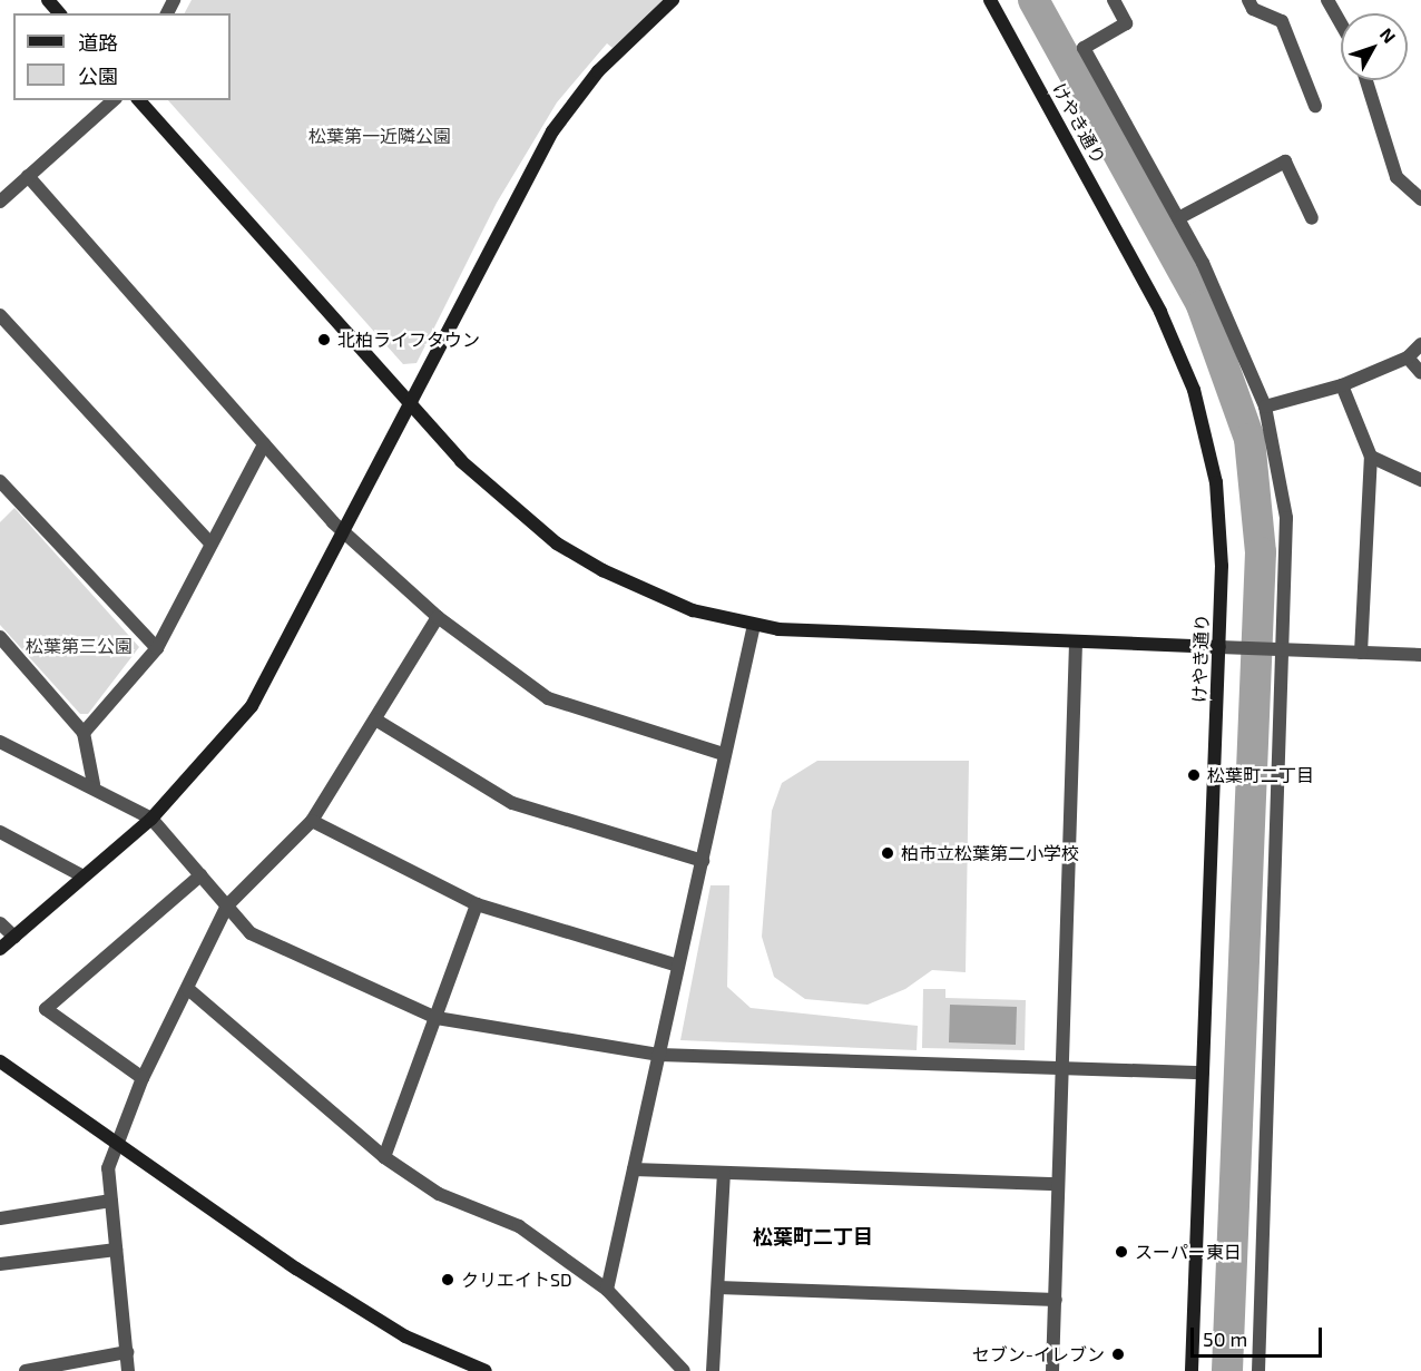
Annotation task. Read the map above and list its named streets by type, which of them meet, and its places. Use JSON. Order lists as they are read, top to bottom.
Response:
{
  "streets": {
    "street": ["けやき通り"]
  },
  "districts": ["松葉町二丁目"],
  "parks": ["松葉第一近隣公園", "松葉第三公園"],
  "places": [
    "北柏ライフタウン",
    "松葉町二丁目",
    "柏市立松葉第二小学校",
    "スーパー東日",
    "クリエイトSD",
    "セブン-イレブン"
  ],
  "legend": ["道路", "公園"],
  "scale_bar": "50 m",
  "north": "top right"
}
